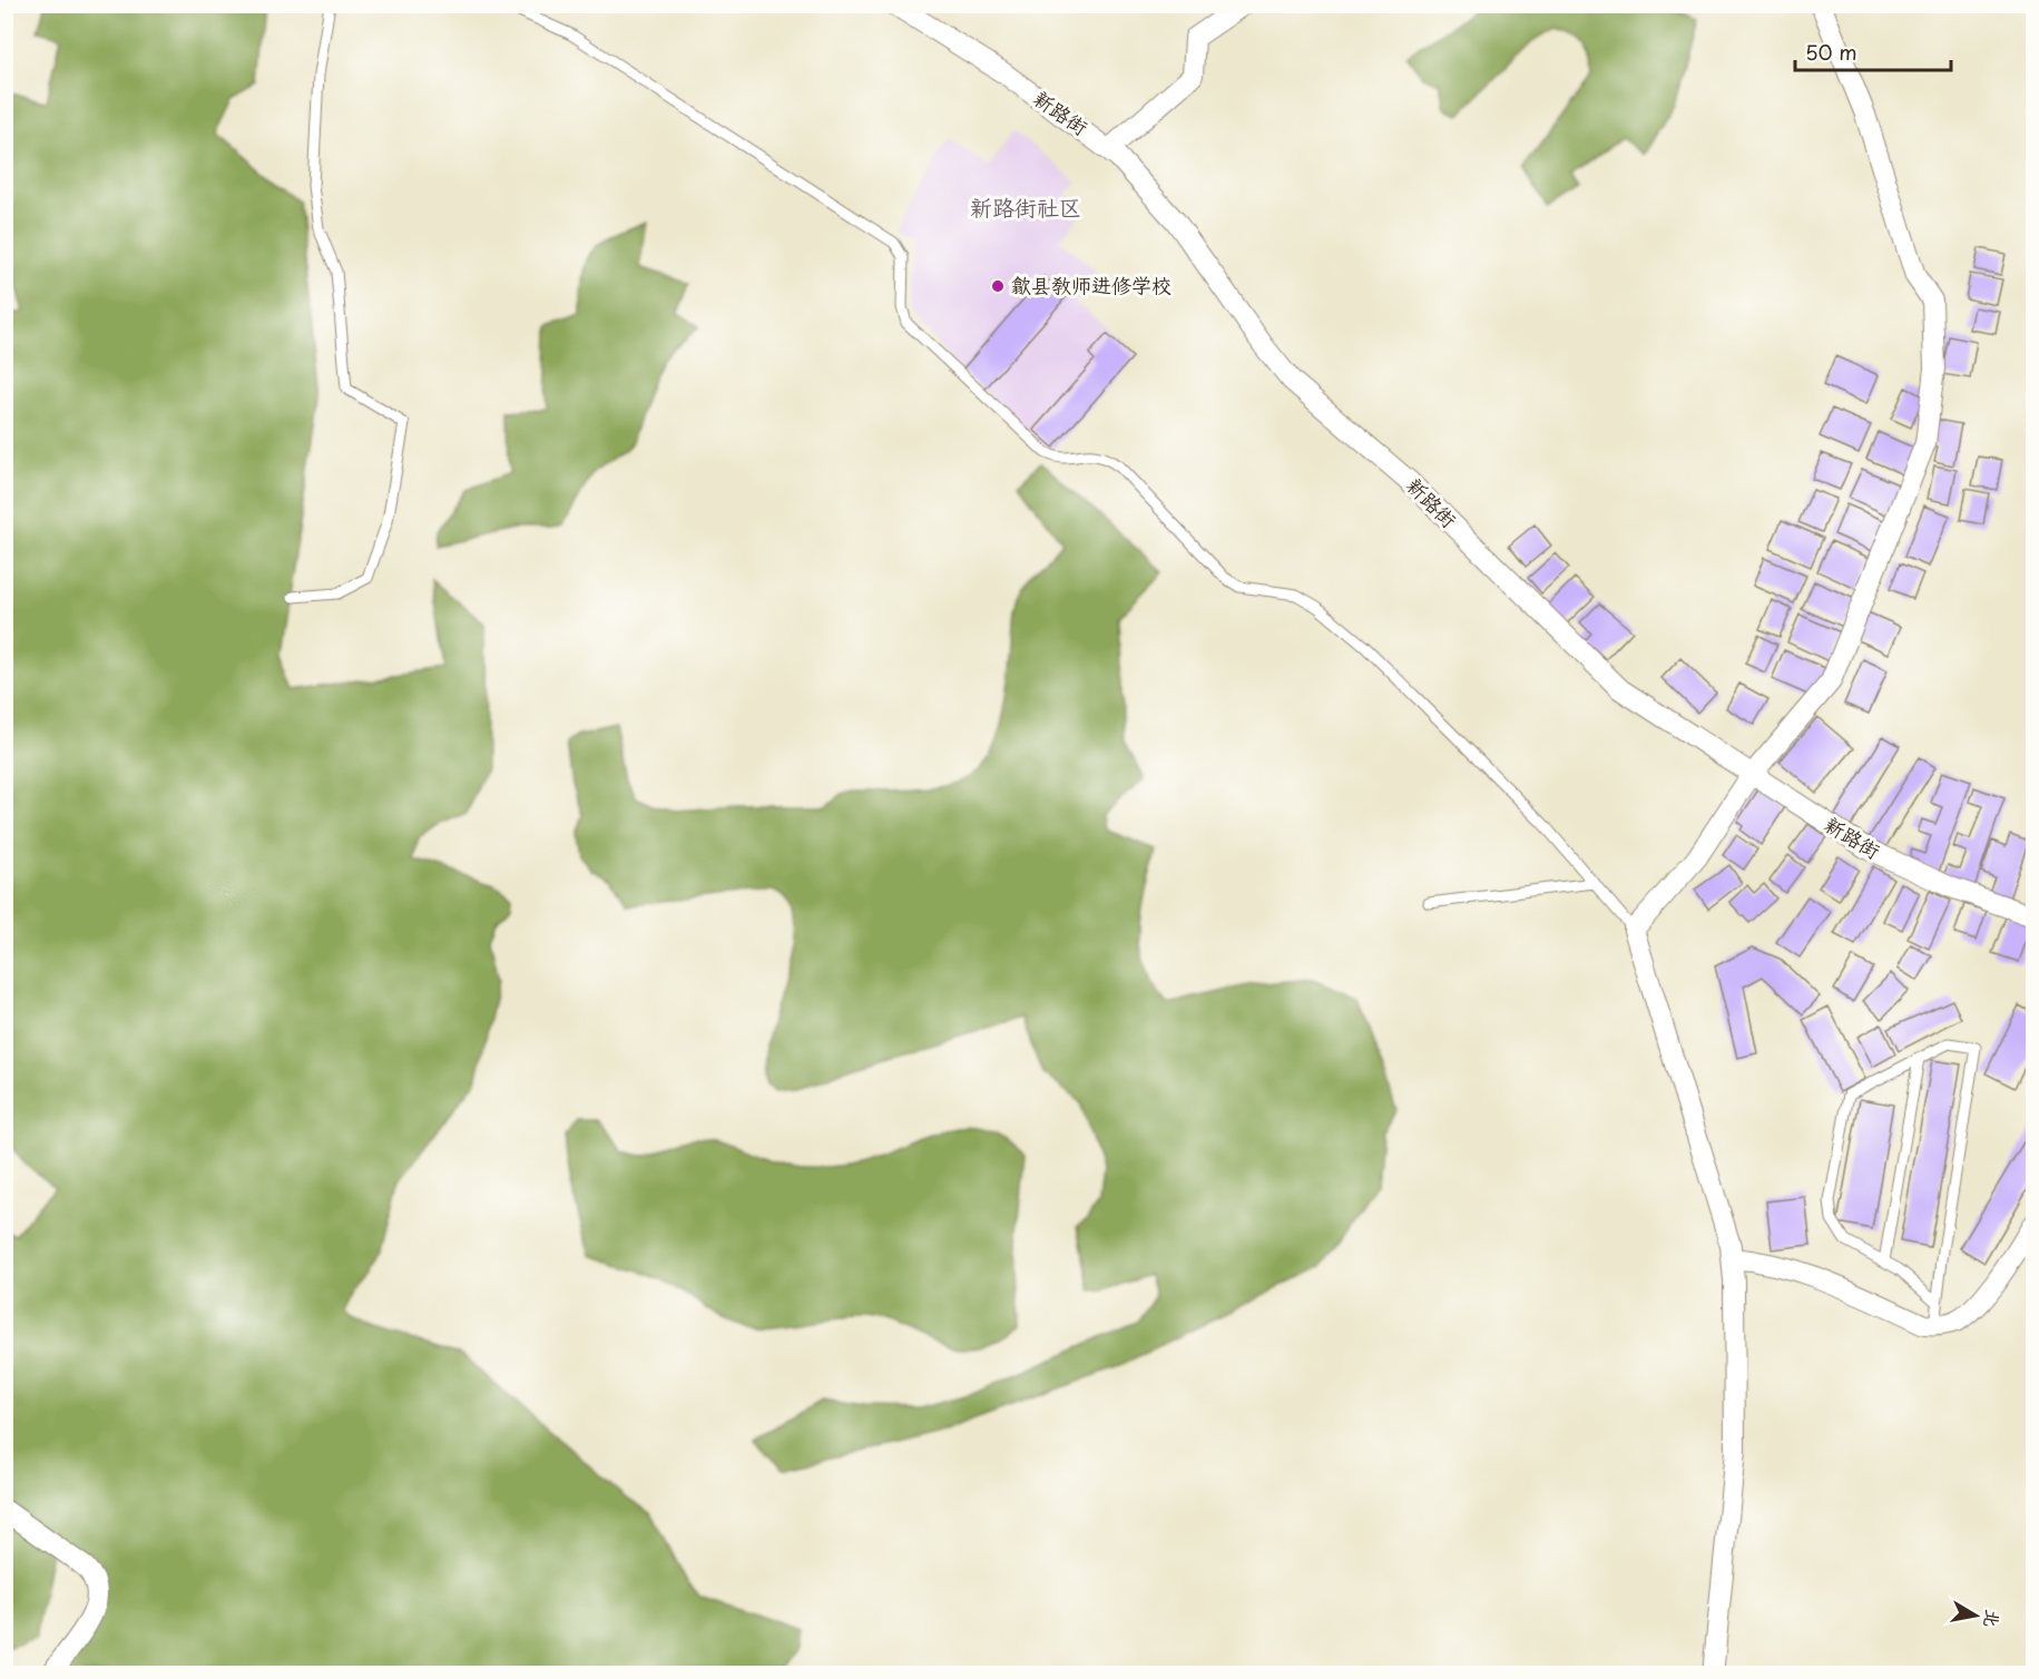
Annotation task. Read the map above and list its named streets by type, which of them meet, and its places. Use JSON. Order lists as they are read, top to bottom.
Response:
{
  "streets": {
    "street": ["新路街"]
  },
  "districts": ["新路街社区"],
  "places": ["歙县教师进修学校"],
  "scale_bar": "50 m",
  "north": "right"
}
